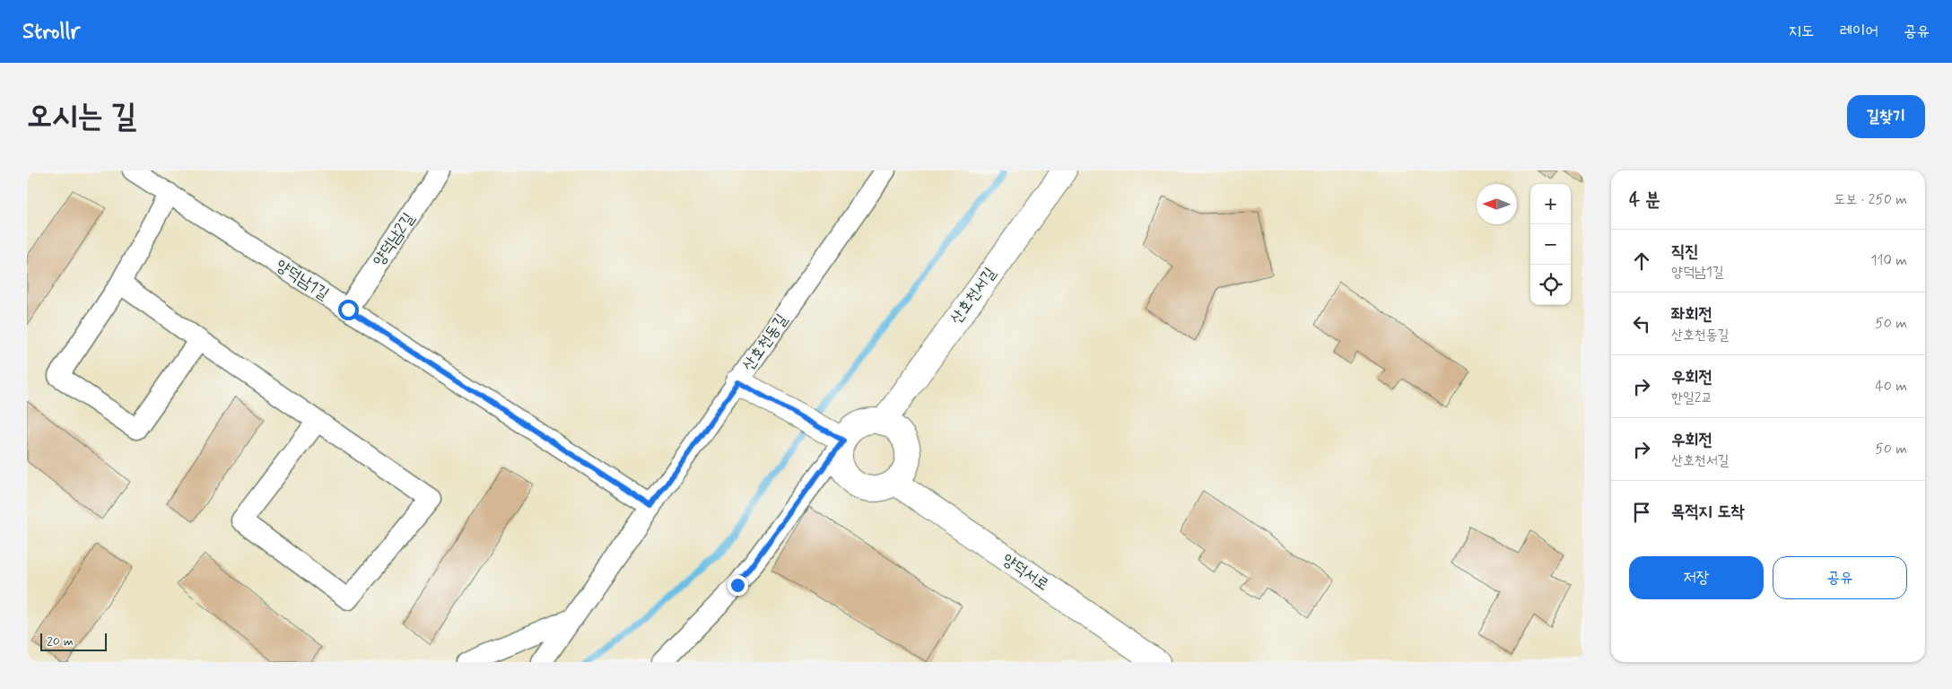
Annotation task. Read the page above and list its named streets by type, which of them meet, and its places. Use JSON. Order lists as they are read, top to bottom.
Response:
{
  "streets": {
    "street": [
      "양덕남2길",
      "양덕남1길",
      "산호천서길",
      "산호천동길",
      "양덕서로"
    ]
  },
  "crossings": [
    ["양덕남2길", "양덕남1길"],
    ["양덕남1길", "산호천동길"],
    ["산호천서길", "양덕서로"]
  ],
  "scale_bar": "20 m",
  "north": "left",
  "page": {
    "header": "Strollr",
    "nav": ["지도", "레이어", "공유"],
    "buttons": [
      "길찾기",
      ["저장", "공유"]
    ],
    "title": "오시는 길",
    "heading": ["4 분", "도보 · 250 m"],
    "map_buttons": ["+", "−"],
    "list": [
      ["직진", "양덕남1길", "110 m"],
      ["좌회전", "산호천동길", "50 m"],
      ["우회전", "한일2교", "40 m"],
      ["우회전", "산호천서길", "50 m"],
      "목적지 도착"
    ],
    "scale": "20 m"
  }
}
